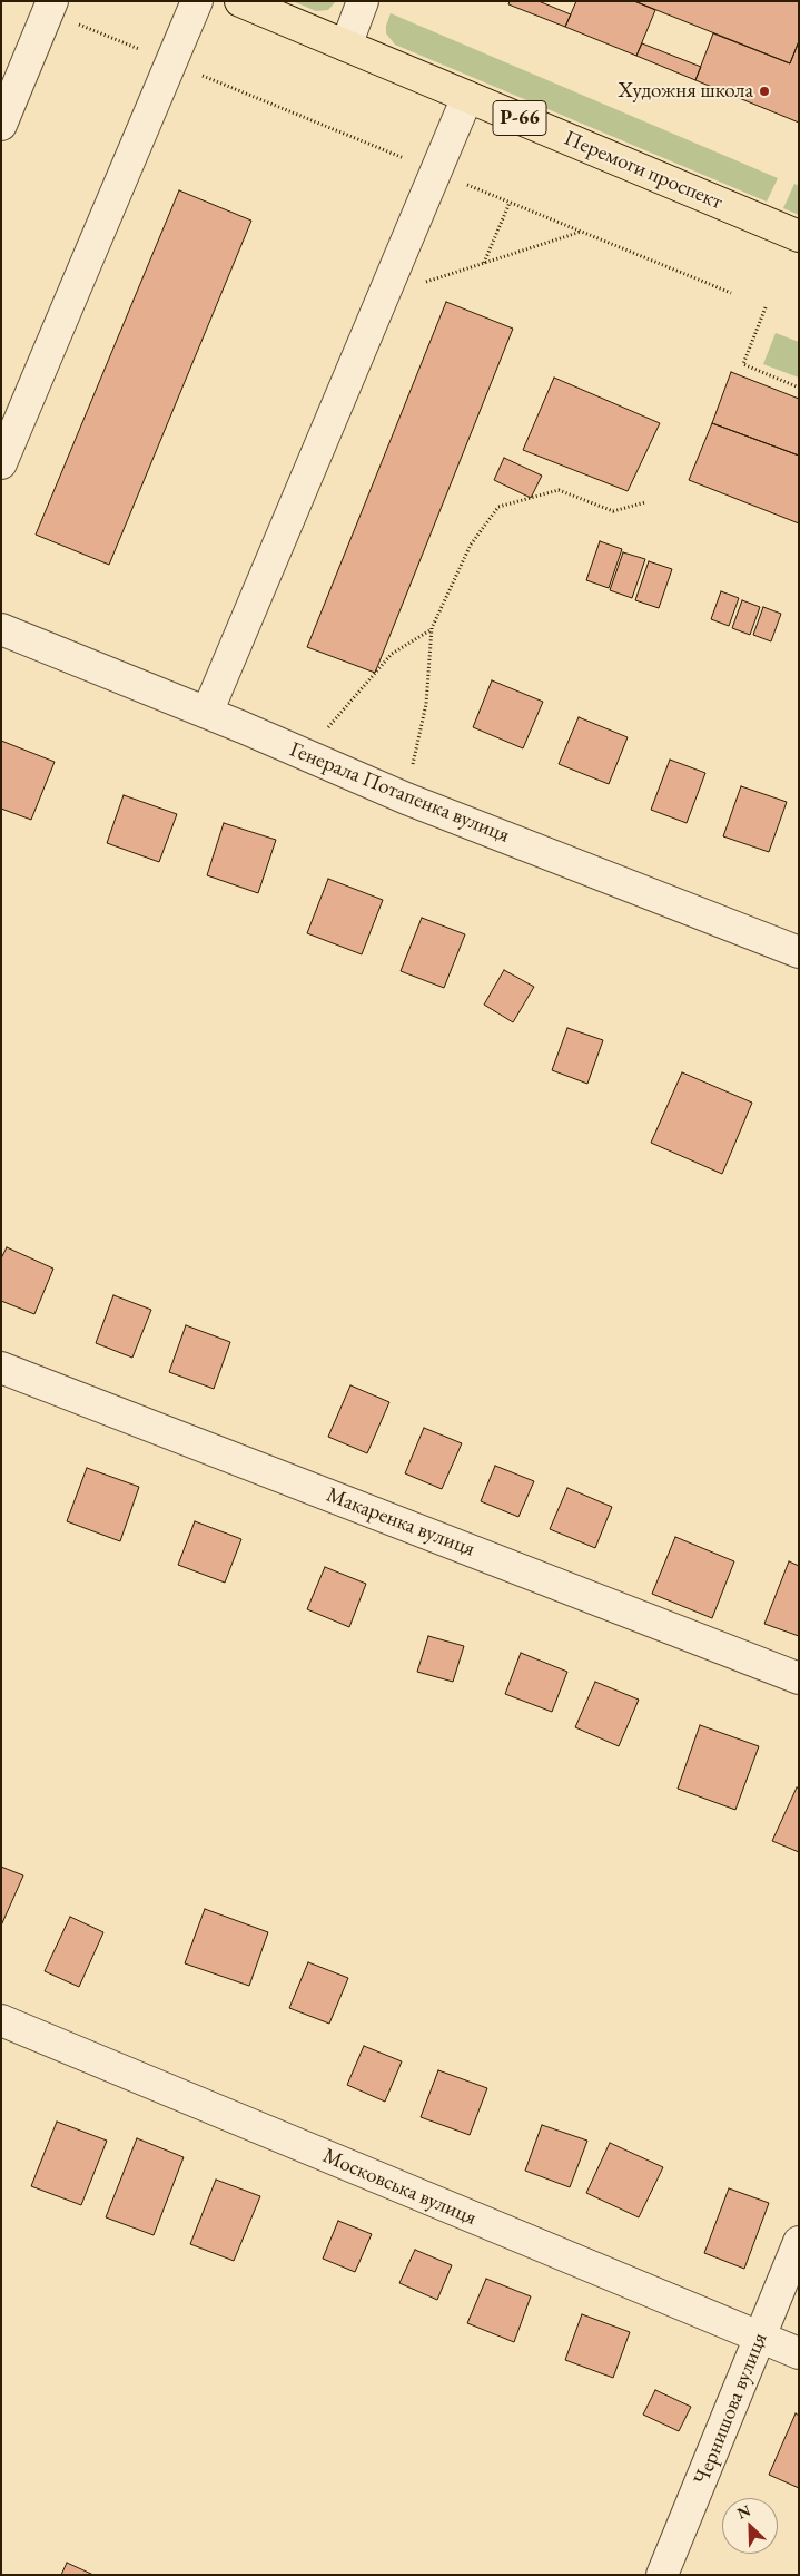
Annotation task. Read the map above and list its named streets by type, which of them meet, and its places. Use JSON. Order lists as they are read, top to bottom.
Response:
{
  "streets": {
    "main road": ["Р-66", "Перемоги проспект"],
    "street": [
      "Генерала Потапенка вулиця",
      "Макаренка вулиця",
      "Московська вулиця",
      "Чернишова вулиця"
    ]
  },
  "crossings": [
    ["Московська вулиця", "Чернишова вулиця"]
  ],
  "places": ["Художня школа"],
  "north": "top left"
}
